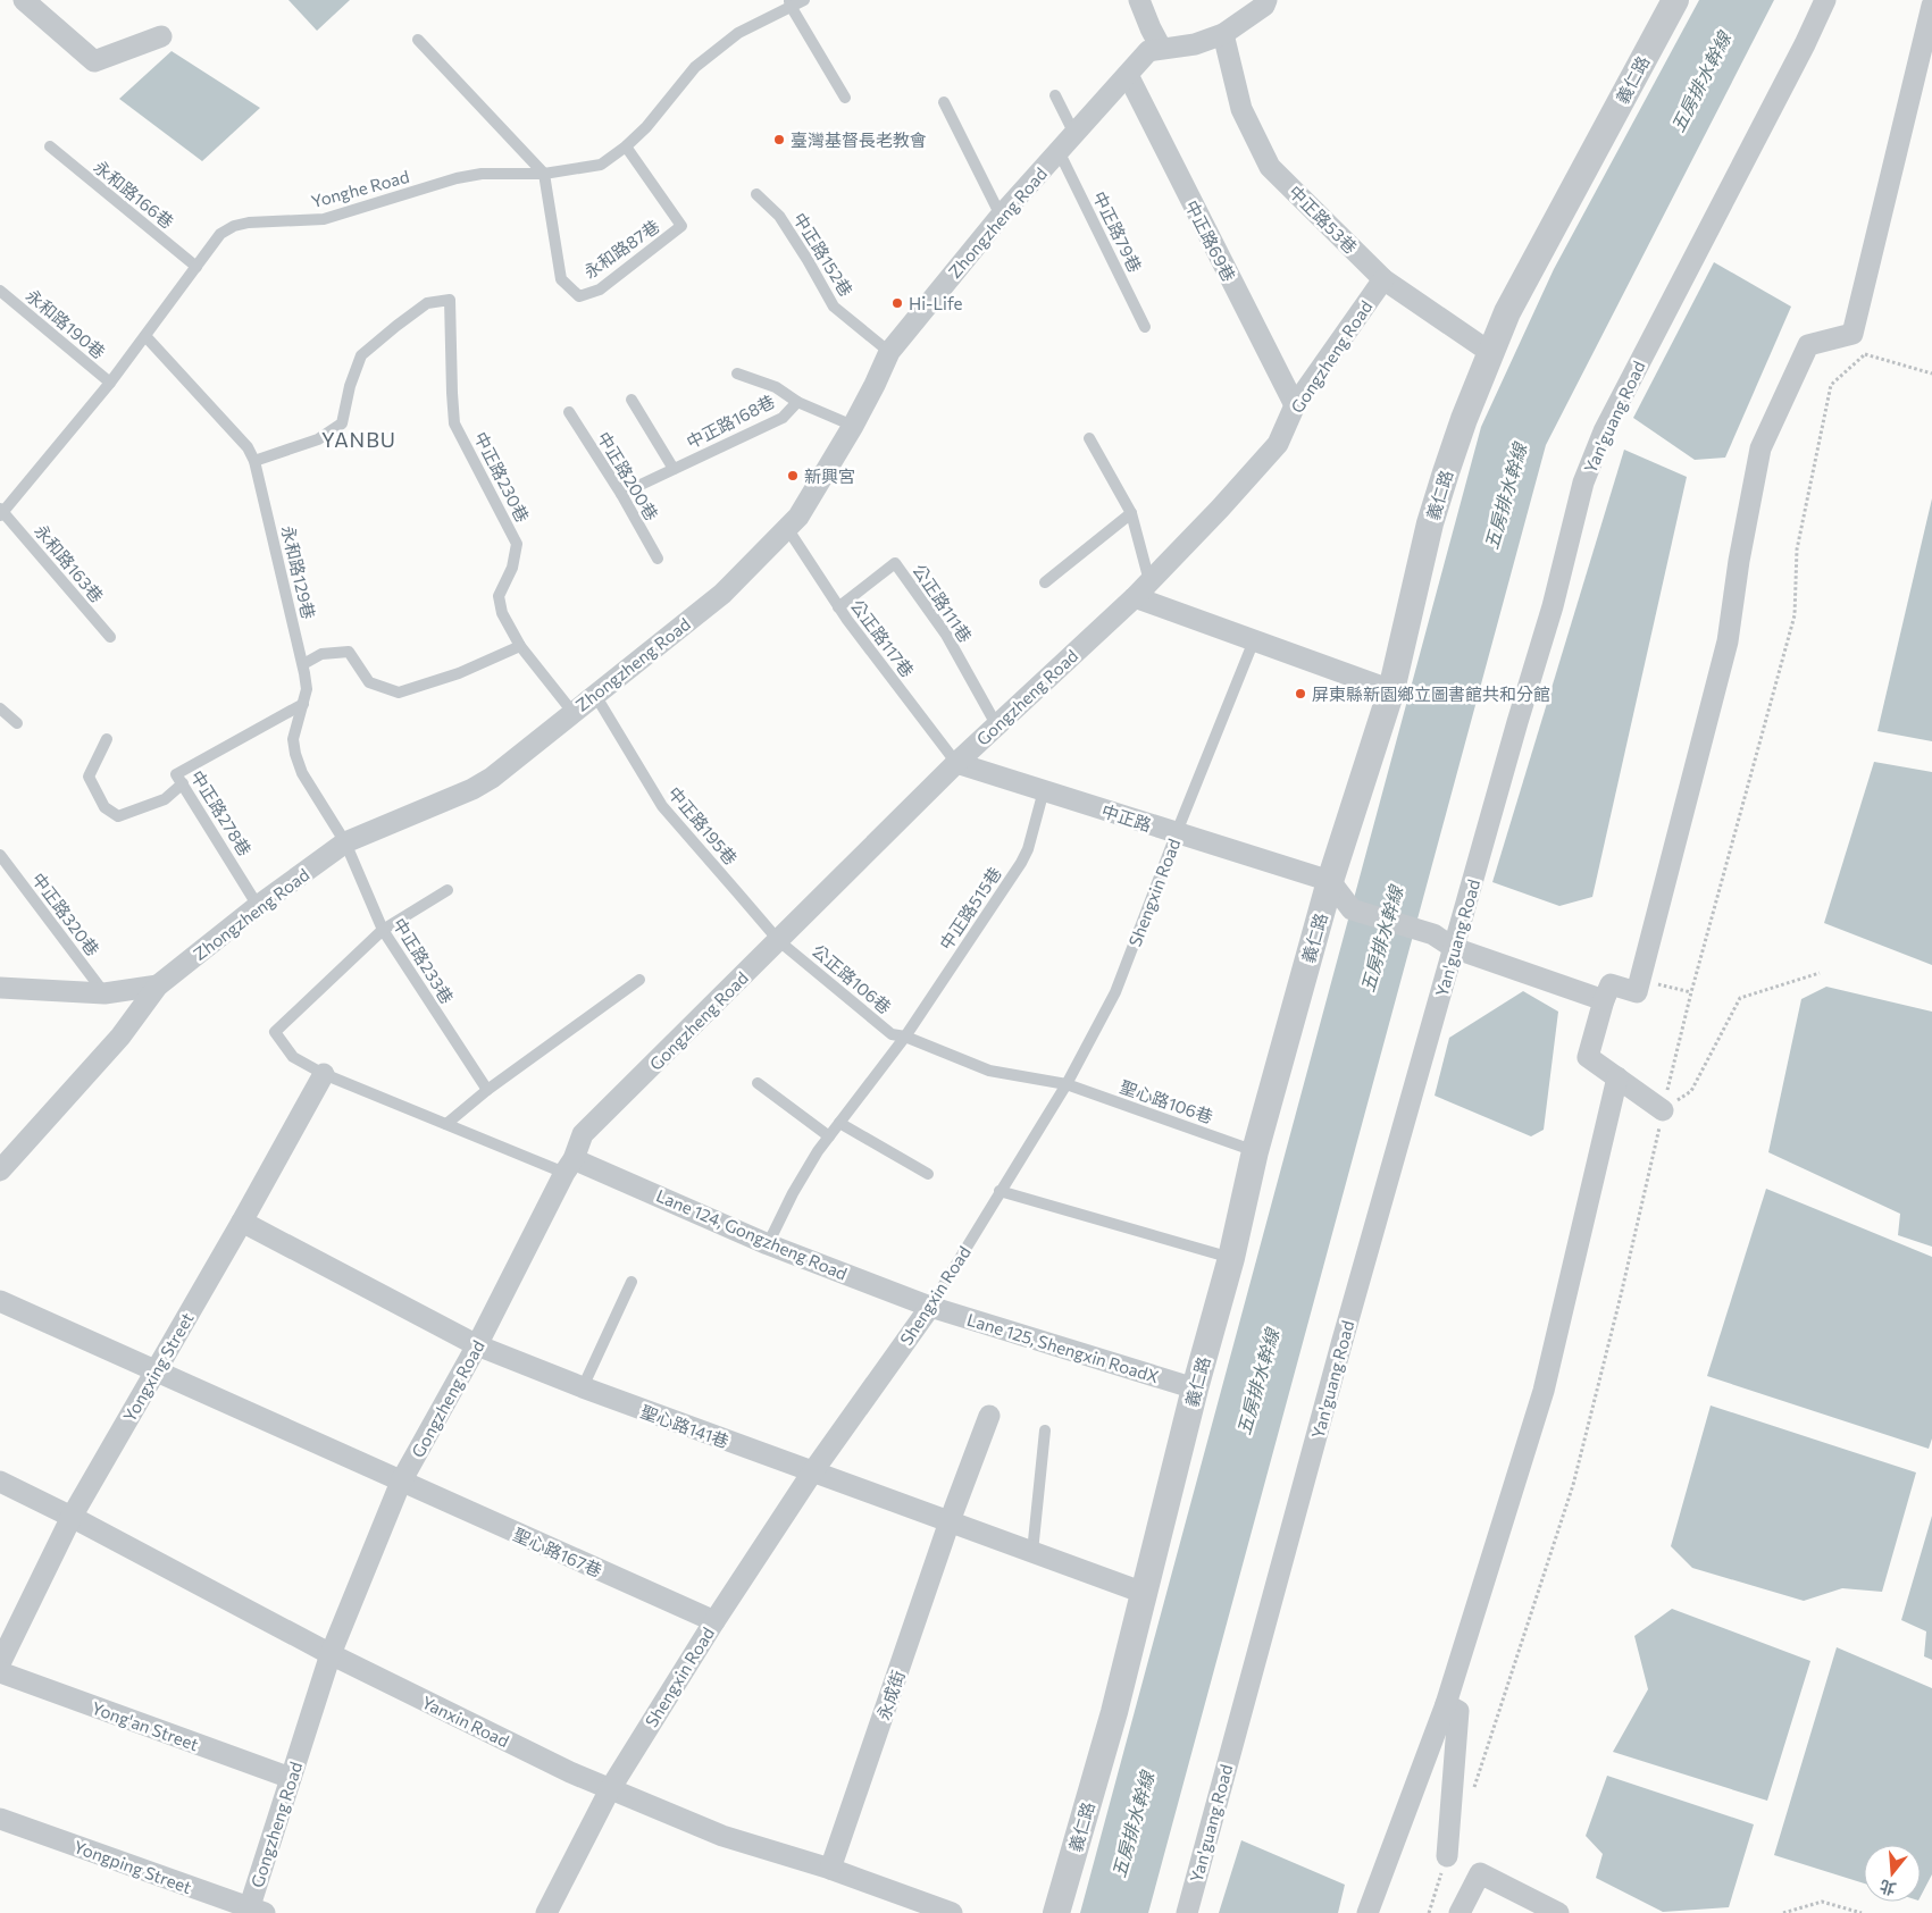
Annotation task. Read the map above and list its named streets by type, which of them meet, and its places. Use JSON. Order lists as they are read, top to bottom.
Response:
{
  "streets": {
    "street": [
      "義仁路",
      "中正路53巷",
      "Zhongzheng Road",
      "中正路69巷",
      "Gongzheng Road",
      "Yan'guang Road",
      "中正路",
      "Shengxin Road",
      "Lane 124, Gongzheng Road",
      "Lane 125, Shengxin RoadX",
      "Yongxing Street",
      "聖心路141巷",
      "聖心路167巷",
      "永成街",
      "Yanxin Road",
      "Yong'an Street",
      "Yongping Street"
    ],
    "lane": [
      "Yonghe Road",
      "永和路166巷",
      "中正路79巷",
      "永和路87巷",
      "中正路152巷",
      "永和路190巷",
      "中正路168巷",
      "中正路200巷",
      "中正路230巷",
      "永和路163巷",
      "永和路129巷",
      "公正路111巷",
      "公正路117巷",
      "中正路278巷",
      "中正路195巷",
      "中正路515巷",
      "中正路320巷",
      "中正路233巷",
      "公正路106巷",
      "聖心路106巷"
    ]
  },
  "crossings": [
    ["義仁路", "中正路53巷"],
    ["義仁路", "中正路"],
    ["義仁路", "聖心路106巷"],
    ["義仁路", "Lane 125, Shengxin RoadX"],
    ["義仁路", "聖心路141巷"],
    ["Yonghe Road", "永和路166巷"],
    ["Yonghe Road", "永和路87巷"],
    ["Yonghe Road", "永和路190巷"],
    ["Yonghe Road", "永和路163巷"],
    ["Yonghe Road", "永和路129巷"],
    ["中正路53巷", "Gongzheng Road"],
    ["Zhongzheng Road", "中正路79巷"],
    ["Zhongzheng Road", "中正路69巷"],
    ["Zhongzheng Road", "中正路152巷"],
    ["Zhongzheng Road", "中正路168巷"],
    ["Zhongzheng Road", "中正路230巷"],
    ["Zhongzheng Road", "永和路129巷"],
    ["Zhongzheng Road", "公正路117巷"],
    ["Zhongzheng Road", "中正路278巷"],
    ["Zhongzheng Road", "中正路195巷"],
    ["Zhongzheng Road", "中正路233巷"],
    ["中正路69巷", "Gongzheng Road"],
    ["Gongzheng Road", "公正路111巷"],
    ["Gongzheng Road", "公正路117巷"],
    ["Gongzheng Road", "中正路"],
    ["Gongzheng Road", "中正路195巷"],
    ["Gongzheng Road", "公正路106巷"],
    ["Gongzheng Road", "Lane 124, Gongzheng Road"],
    ["Gongzheng Road", "聖心路141巷"],
    ["Gongzheng Road", "聖心路167巷"],
    ["Gongzheng Road", "Yanxin Road"],
    ["Gongzheng Road", "Yong'an Street"],
    ["Gongzheng Road", "Yongping Street"],
    ["中正路168巷", "中正路200巷"],
    ["中正路230巷", "永和路129巷"],
    ["永和路129巷", "中正路278巷"],
    ["永和路129巷", "中正路233巷"],
    ["公正路111巷", "公正路117巷"],
    ["公正路117巷", "中正路"],
    ["中正路", "Shengxin Road"],
    ["中正路", "中正路515巷"],
    ["中正路195巷", "公正路106巷"],
    ["Shengxin Road", "公正路106巷"],
    ["Shengxin Road", "聖心路106巷"],
    ["Shengxin Road", "Lane 124, Gongzheng Road"],
    ["Shengxin Road", "Lane 125, Shengxin RoadX"],
    ["Shengxin Road", "聖心路141巷"],
    ["Shengxin Road", "聖心路167巷"],
    ["Shengxin Road", "Yanxin Road"],
    ["中正路515巷", "公正路106巷"],
    ["中正路515巷", "Lane 124, Gongzheng Road"],
    ["公正路106巷", "聖心路106巷"],
    ["Lane 124, Gongzheng Road", "Lane 125, Shengxin RoadX"],
    ["Yongxing Street", "聖心路141巷"],
    ["Yongxing Street", "聖心路167巷"],
    ["Yongxing Street", "Yanxin Road"],
    ["聖心路141巷", "永成街"],
    ["永成街", "Yanxin Road"]
  ],
  "districts": ["YANBU"],
  "water": ["五房排水幹線"],
  "places": [
    "臺灣基督長老教會",
    "Hi-Life",
    "新興宮",
    "屏東縣新園鄉立圖書館共和分館"
  ],
  "north": "bottom"
}
